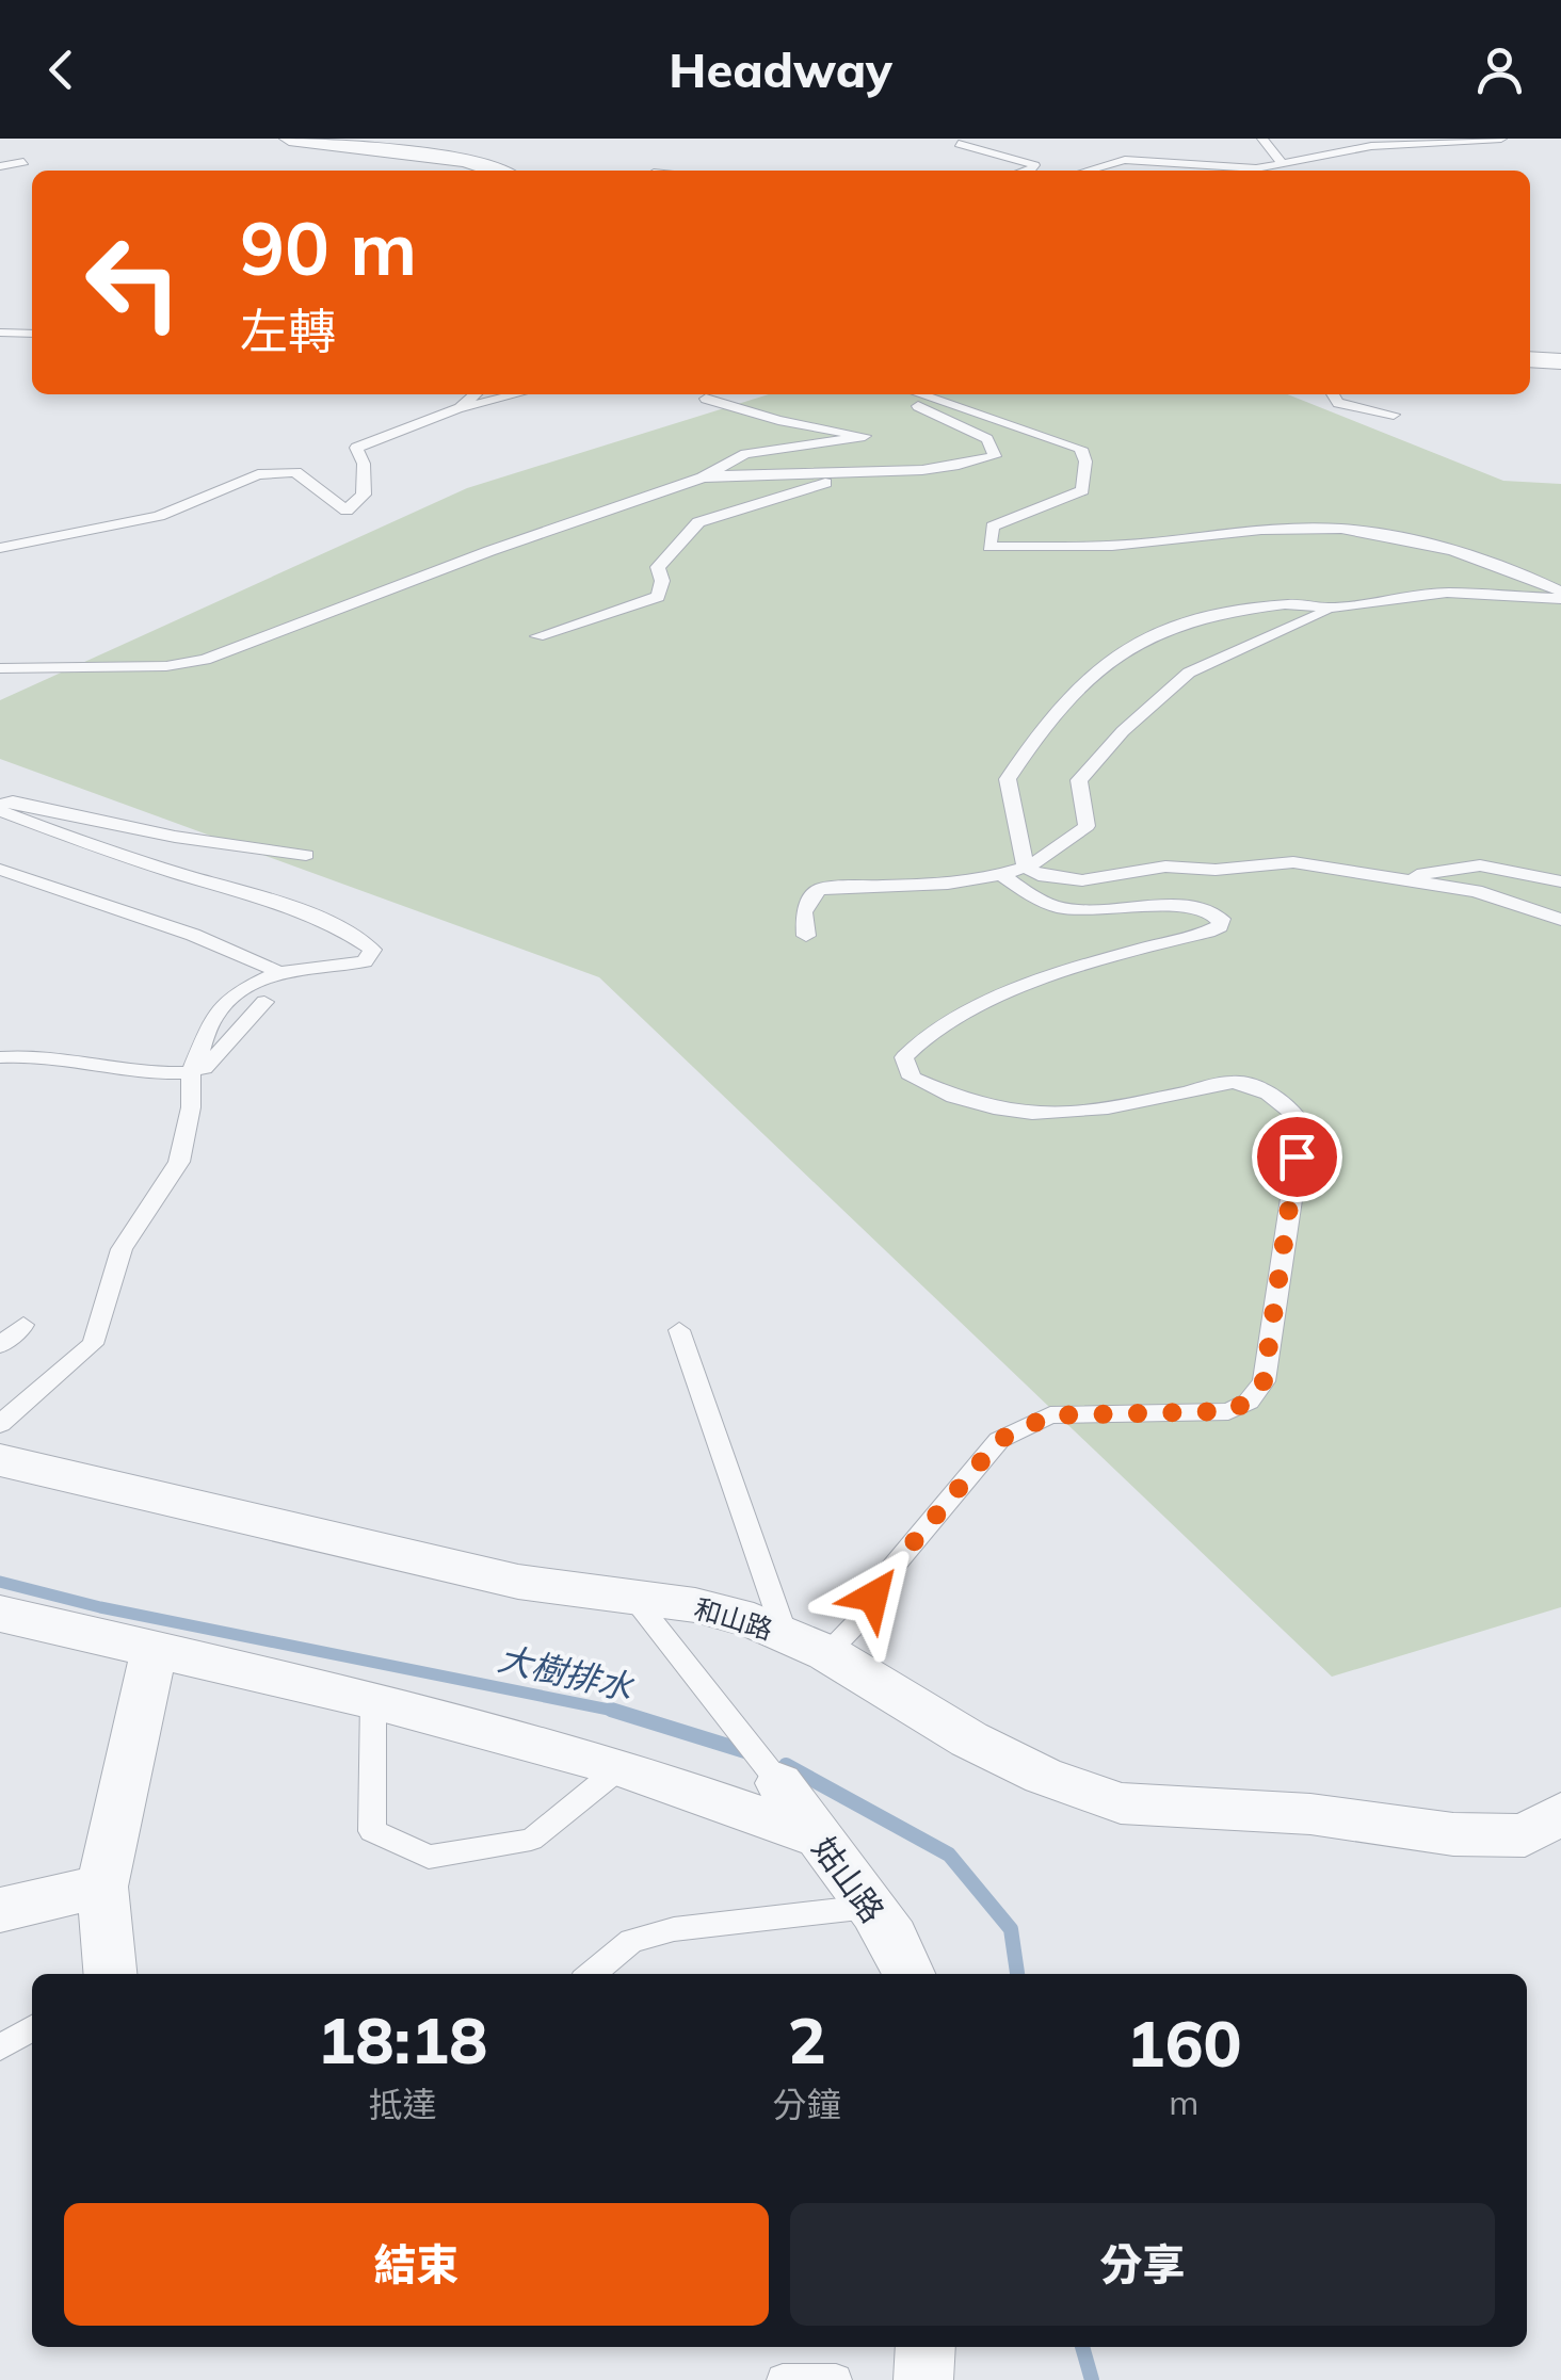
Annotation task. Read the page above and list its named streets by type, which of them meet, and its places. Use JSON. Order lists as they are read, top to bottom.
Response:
{
  "streets": {
    "street": ["和山路", "姑山路"]
  },
  "water": ["大樹排水"],
  "page": {
    "header": "Headway",
    "turn": ["90 m", "左轉"],
    "eta": [
      "18:18",
      "抵達",
      "2",
      "分鐘",
      "160",
      "m"
    ],
    "buttons": ["結束", "分享"]
  }
}
